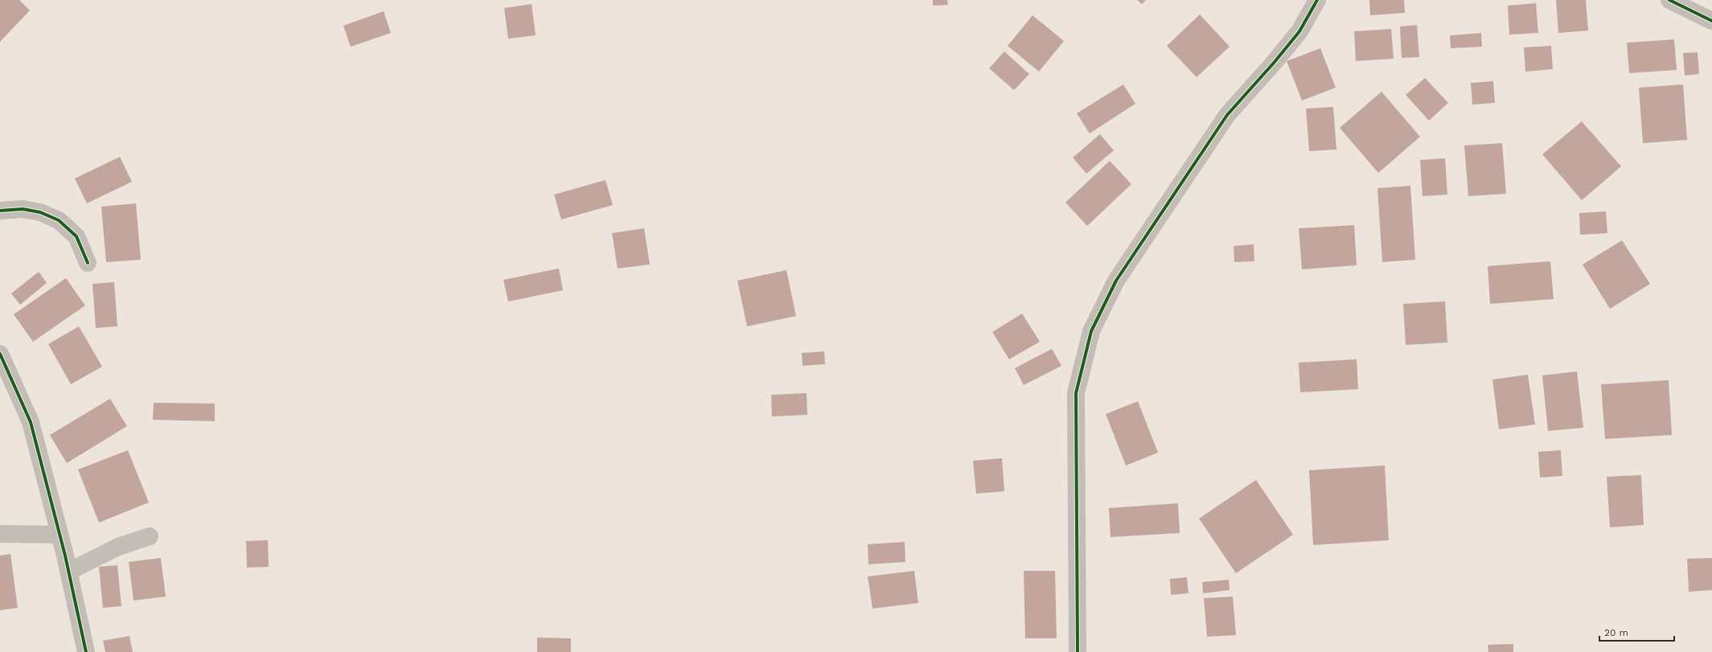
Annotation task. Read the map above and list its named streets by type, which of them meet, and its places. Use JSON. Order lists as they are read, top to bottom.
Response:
{
  "scale_bar": "20 m"
}
